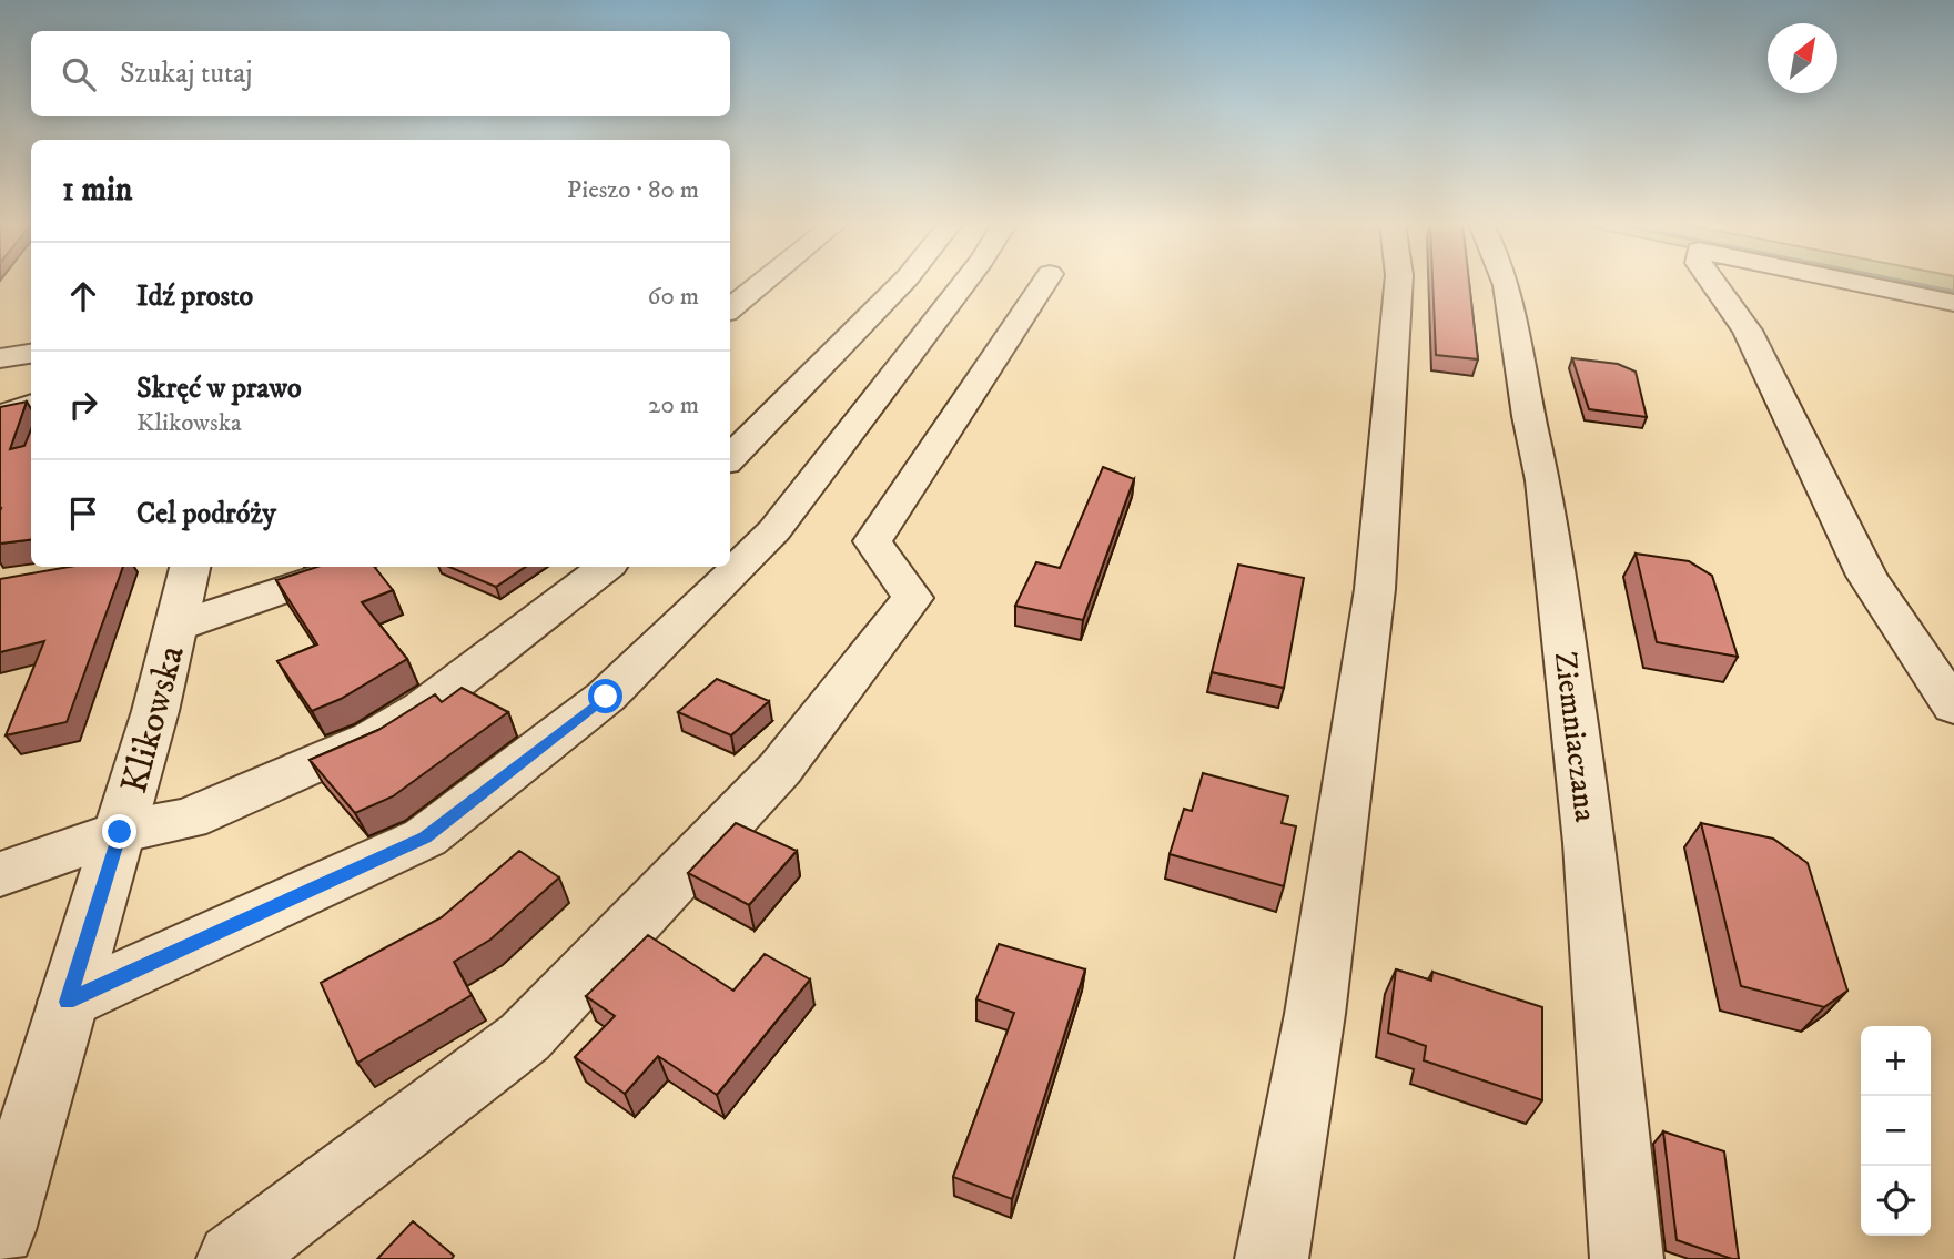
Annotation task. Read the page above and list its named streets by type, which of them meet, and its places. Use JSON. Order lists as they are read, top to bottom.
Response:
{
  "streets": {
    "street": ["Klikowska", "Ziemniaczana"]
  },
  "north": "top right",
  "page": {
    "search": "Szukaj tutaj",
    "heading": ["1 min", "Pieszo · 80 m"],
    "list": [
      ["Idź prosto", "60 m"],
      ["Skręć w prawo", "Klikowska", "20 m"],
      "Cel podróży"
    ],
    "map_buttons": ["+", "−"]
  }
}
